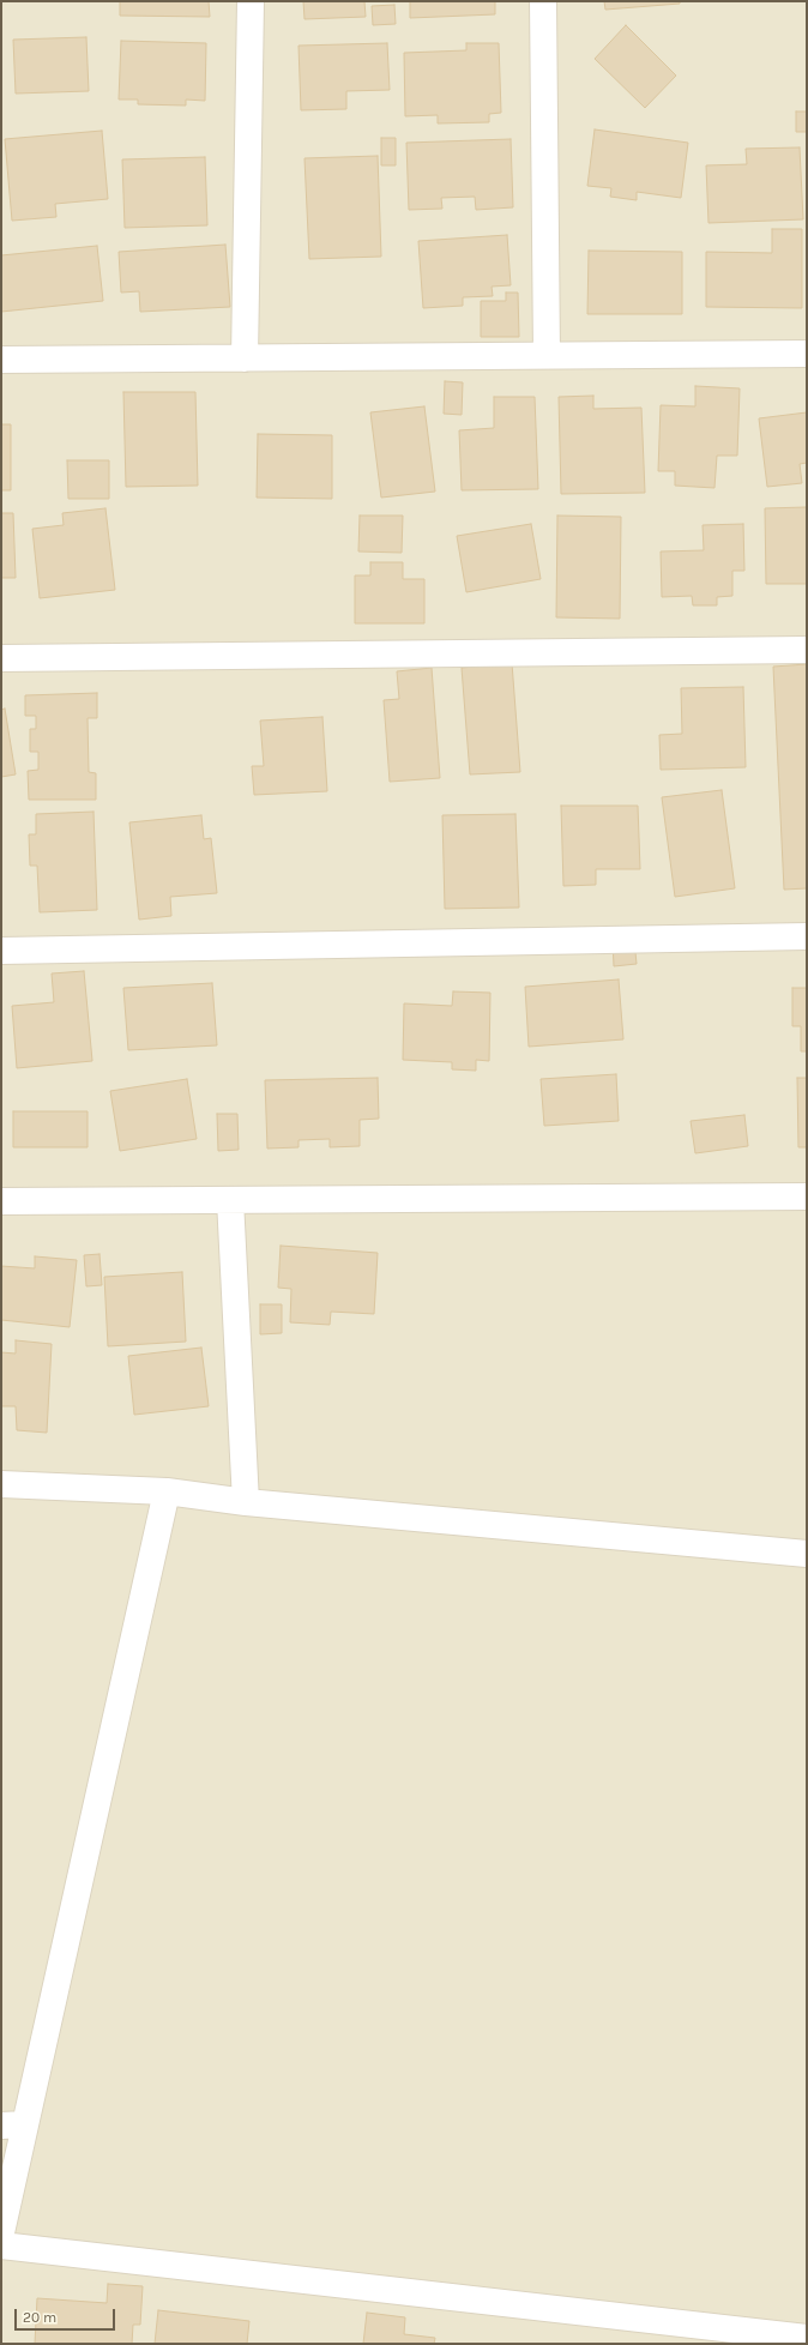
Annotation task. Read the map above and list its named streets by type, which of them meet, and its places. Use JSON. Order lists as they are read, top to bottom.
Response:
{
  "scale_bar": "20 m"
}
